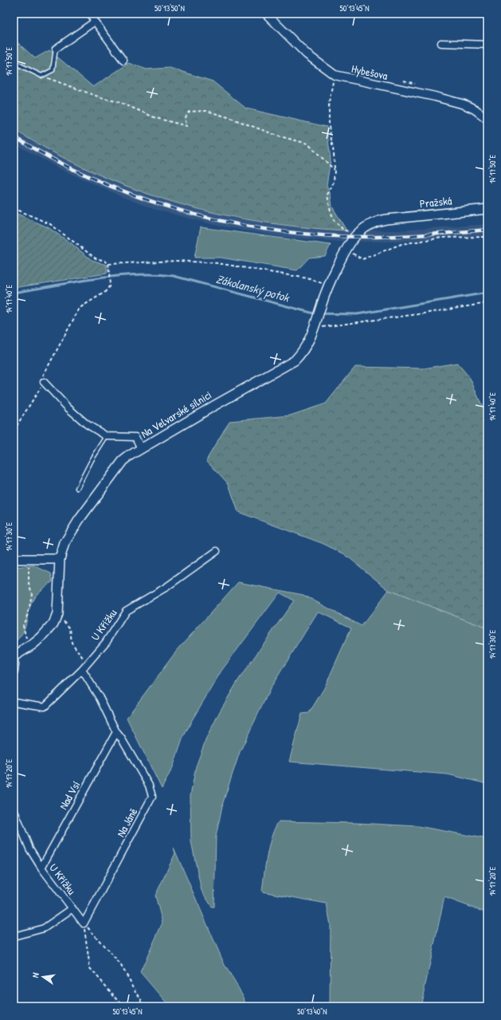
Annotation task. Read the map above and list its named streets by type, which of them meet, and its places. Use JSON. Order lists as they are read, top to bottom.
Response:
{
  "streets": {
    "main road": ["Pražská", "Na Velvarské silnici"],
    "street": [
      "Hybešova",
      "U Křížku",
      "Nad Vsí",
      "Na Jáně"
    ]
  },
  "crossings": [
    ["Pražská", "Na Velvarské silnici"],
    ["U Křížku", "Nad Vsí"],
    ["U Křížku", "Na Jáně"],
    ["Nad Vsí", "Na Jáně"]
  ],
  "water": ["Zákolanský potok"],
  "north": "left",
  "coordinates": [
    "50°13'50\"N",
    "50°13'45\"N",
    "14°17'50\"E",
    "14°17'40\"E",
    "14°17'30\"E",
    "14°17'20\"E",
    "50°13'40\"N"
  ]
}
